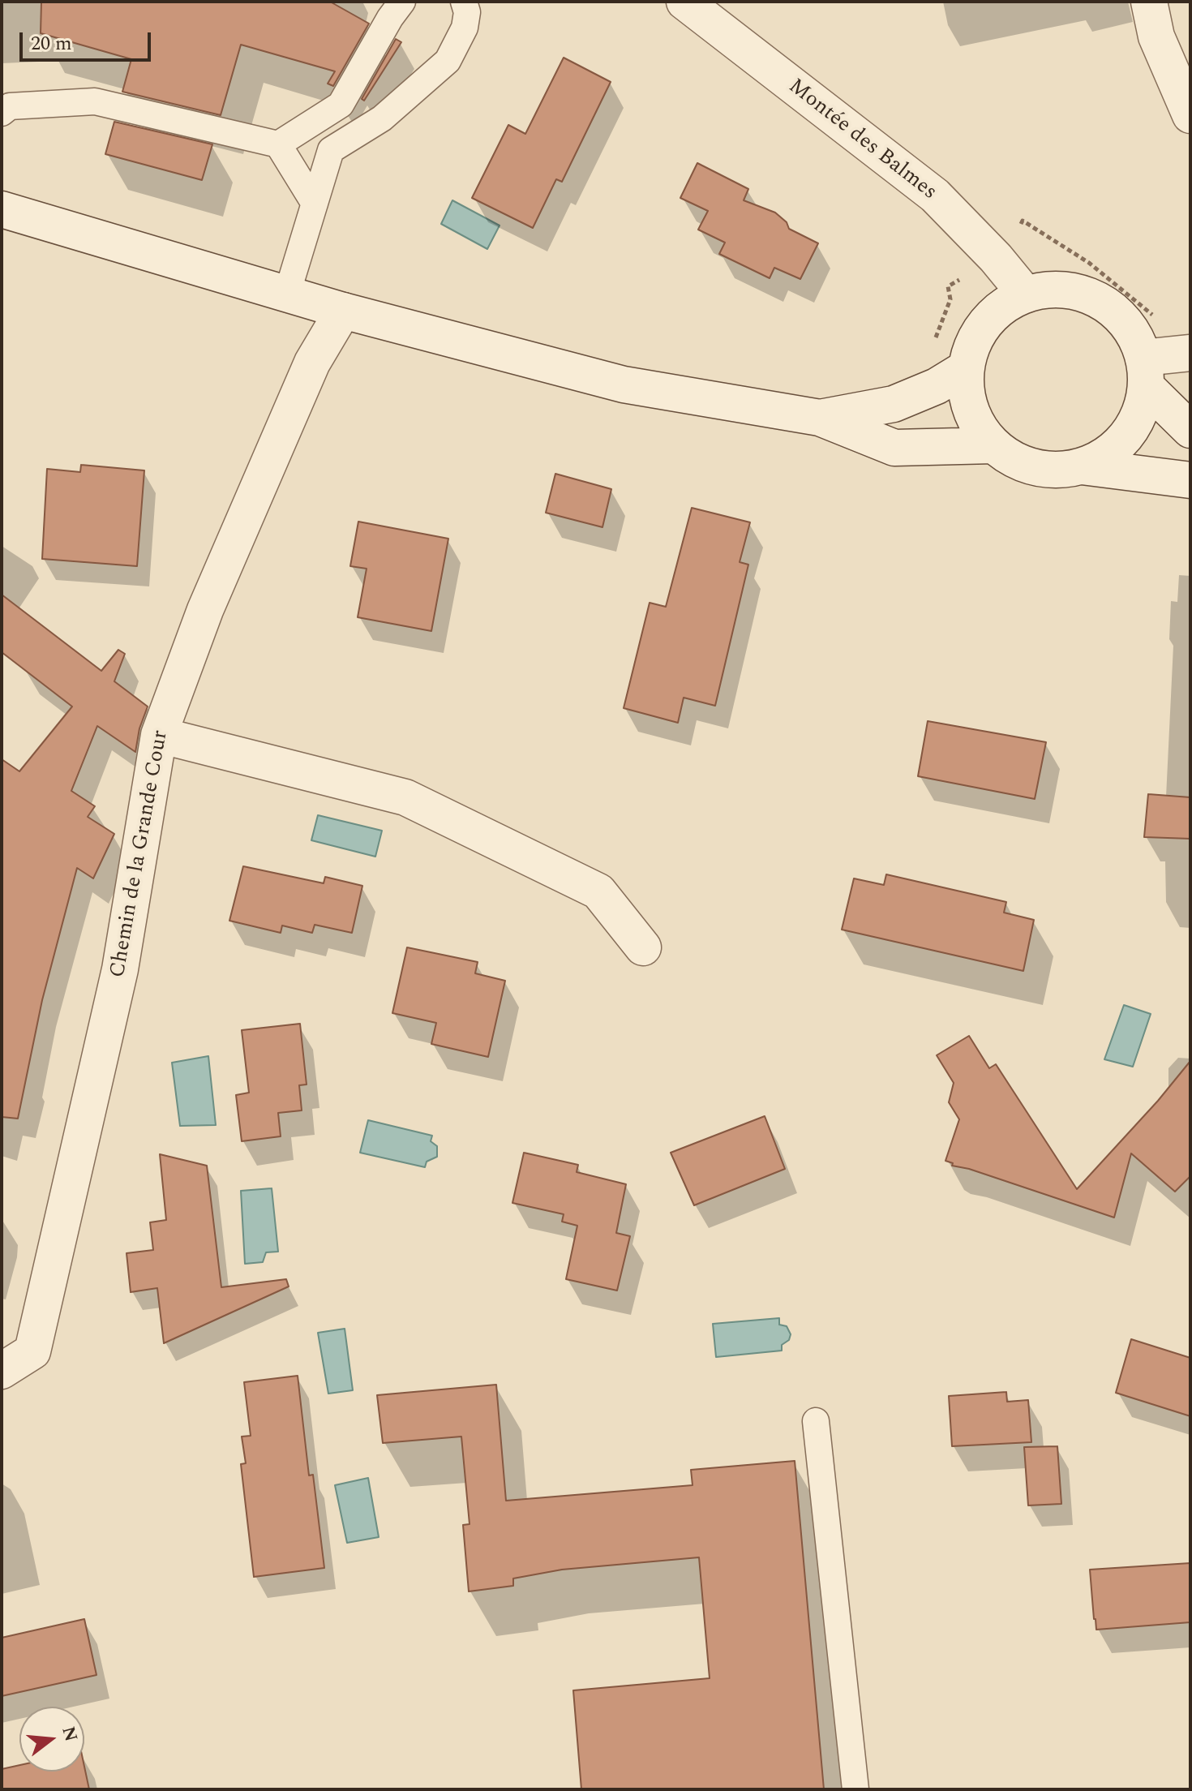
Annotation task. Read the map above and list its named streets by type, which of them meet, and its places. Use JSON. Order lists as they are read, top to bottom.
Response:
{
  "streets": {
    "street": ["Montée des Balmes", "Chemin de la Grande Cour"]
  },
  "scale_bar": "20 m",
  "north": "right"
}
